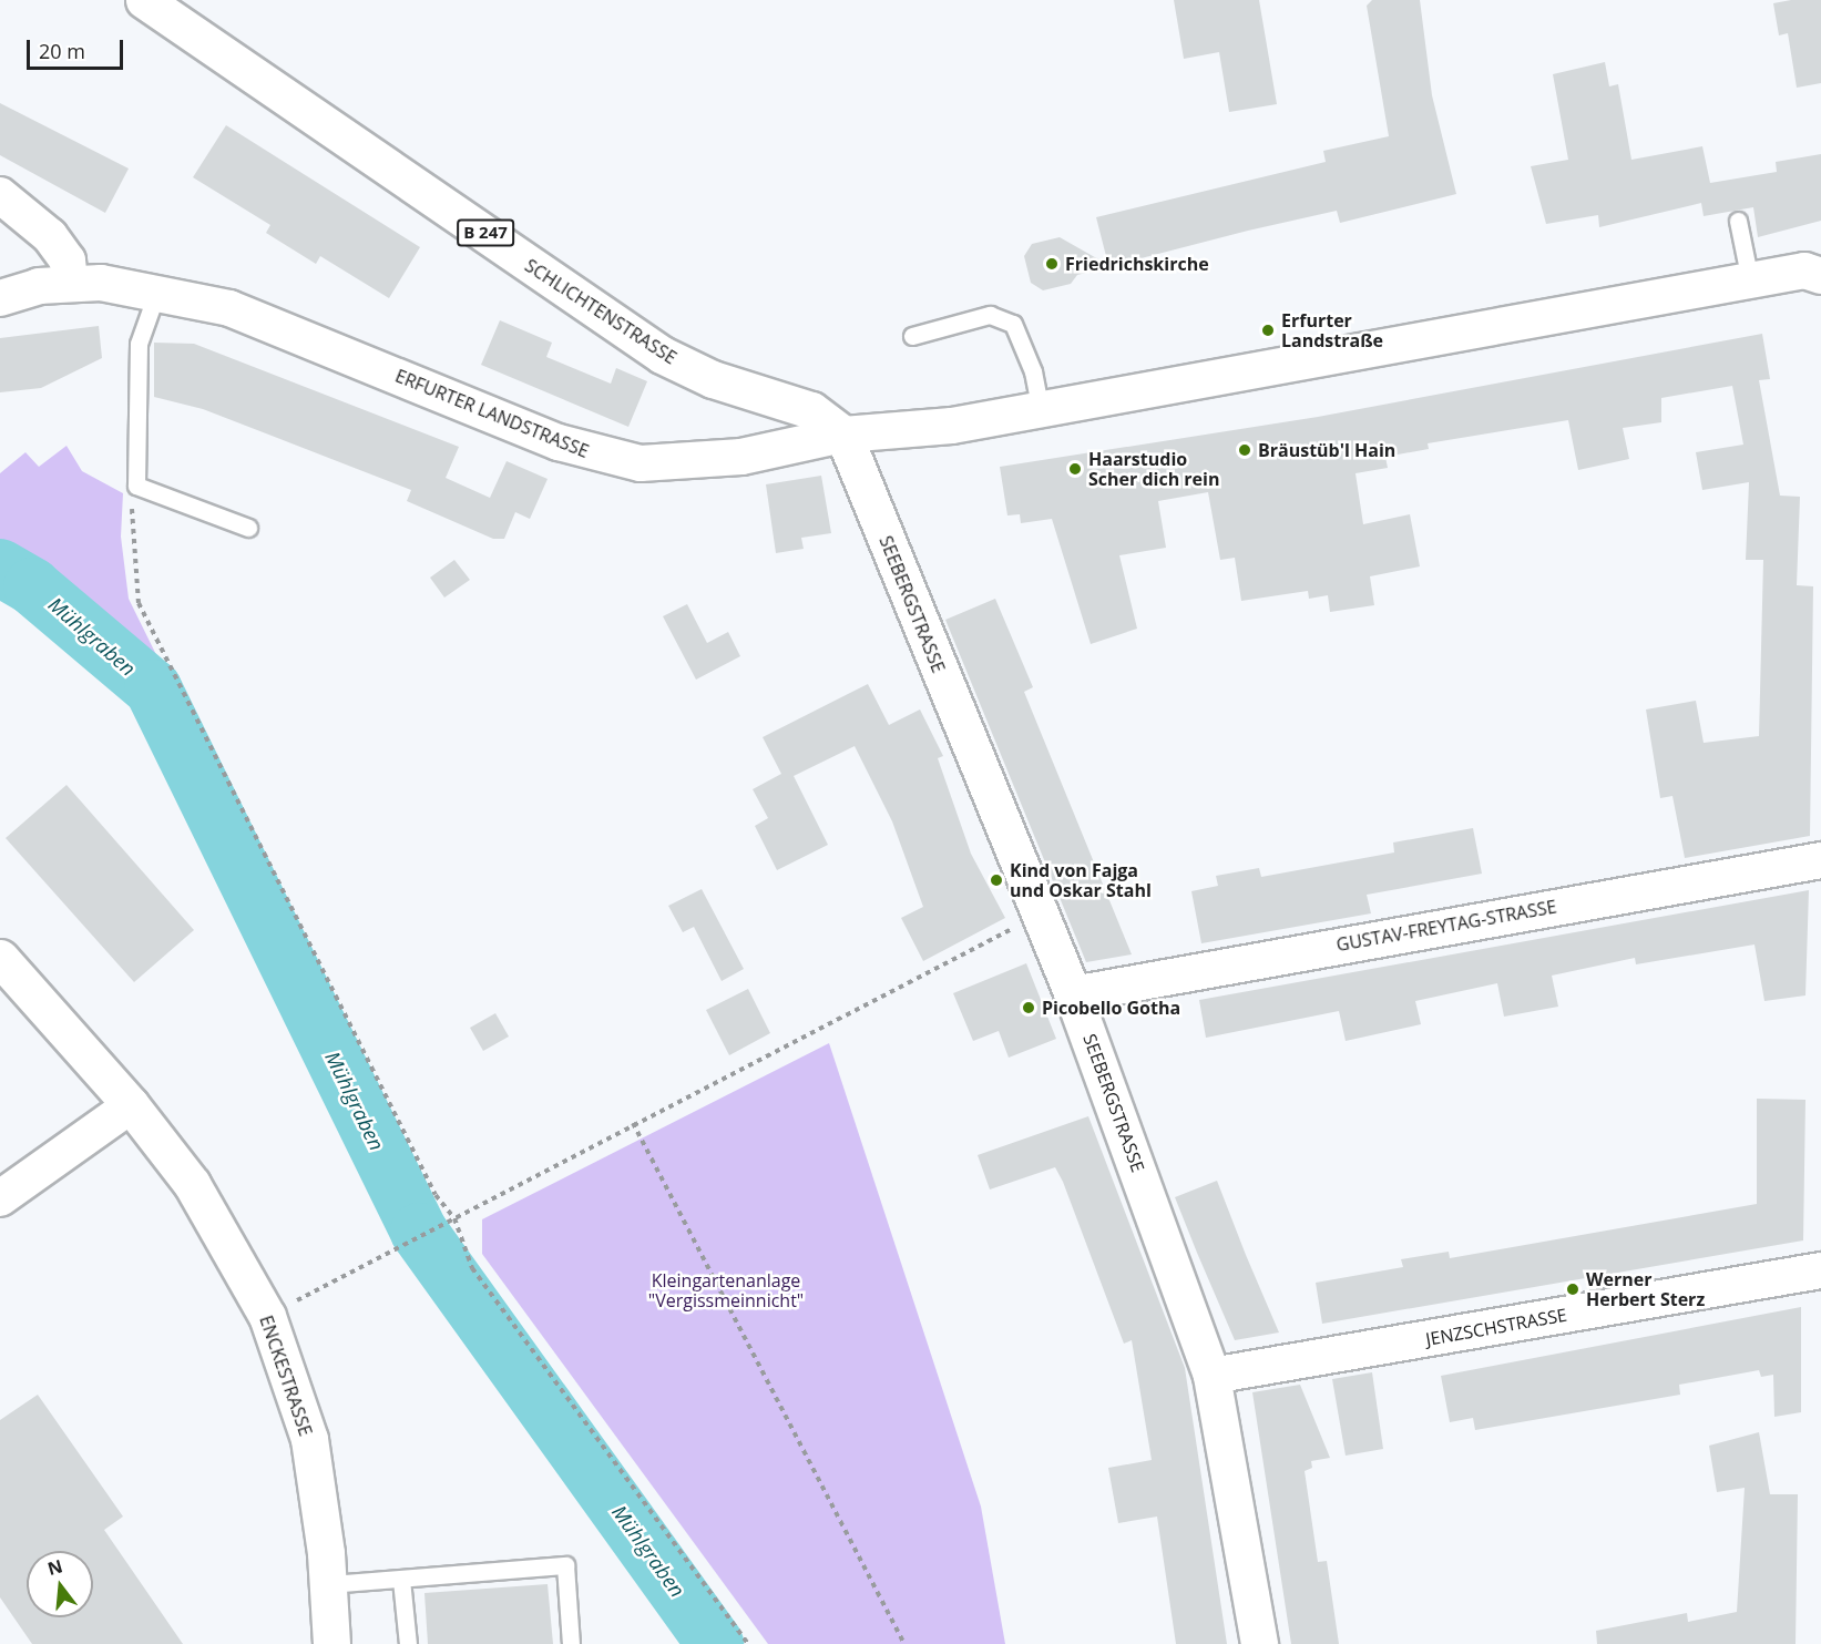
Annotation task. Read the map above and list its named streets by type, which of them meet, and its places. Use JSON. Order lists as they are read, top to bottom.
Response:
{
  "streets": {
    "main road": [
      "B 247",
      "SCHLICHTENSTRASSE",
      "SEEBERGSTRASSE",
      "ENCKESTRASSE"
    ],
    "street": ["ERFURTER LANDSTRASSE", "GUSTAV-FREYTAG-STRASSE", "JENZSCHSTRASSE"]
  },
  "crossings": [
    ["SCHLICHTENSTRASSE", "ERFURTER LANDSTRASSE"],
    ["SCHLICHTENSTRASSE", "SEEBERGSTRASSE"],
    ["ERFURTER LANDSTRASSE", "SEEBERGSTRASSE"],
    ["SEEBERGSTRASSE", "GUSTAV-FREYTAG-STRASSE"],
    ["SEEBERGSTRASSE", "JENZSCHSTRASSE"]
  ],
  "water": ["Mühlgraben"],
  "parks": ["Kleingartenanlage \"Vergissmeinnicht\""],
  "places": [
    "Friedrichskirche",
    "Erfurter Landstraße",
    "Bräustüb'l Hain",
    "Haarstudio Scher dich rein",
    "Kind von Fajga und Oskar Stahl",
    "Picobello Gotha",
    "Werner Herbert Sterz"
  ],
  "scale_bar": "20 m",
  "north": "top"
}
